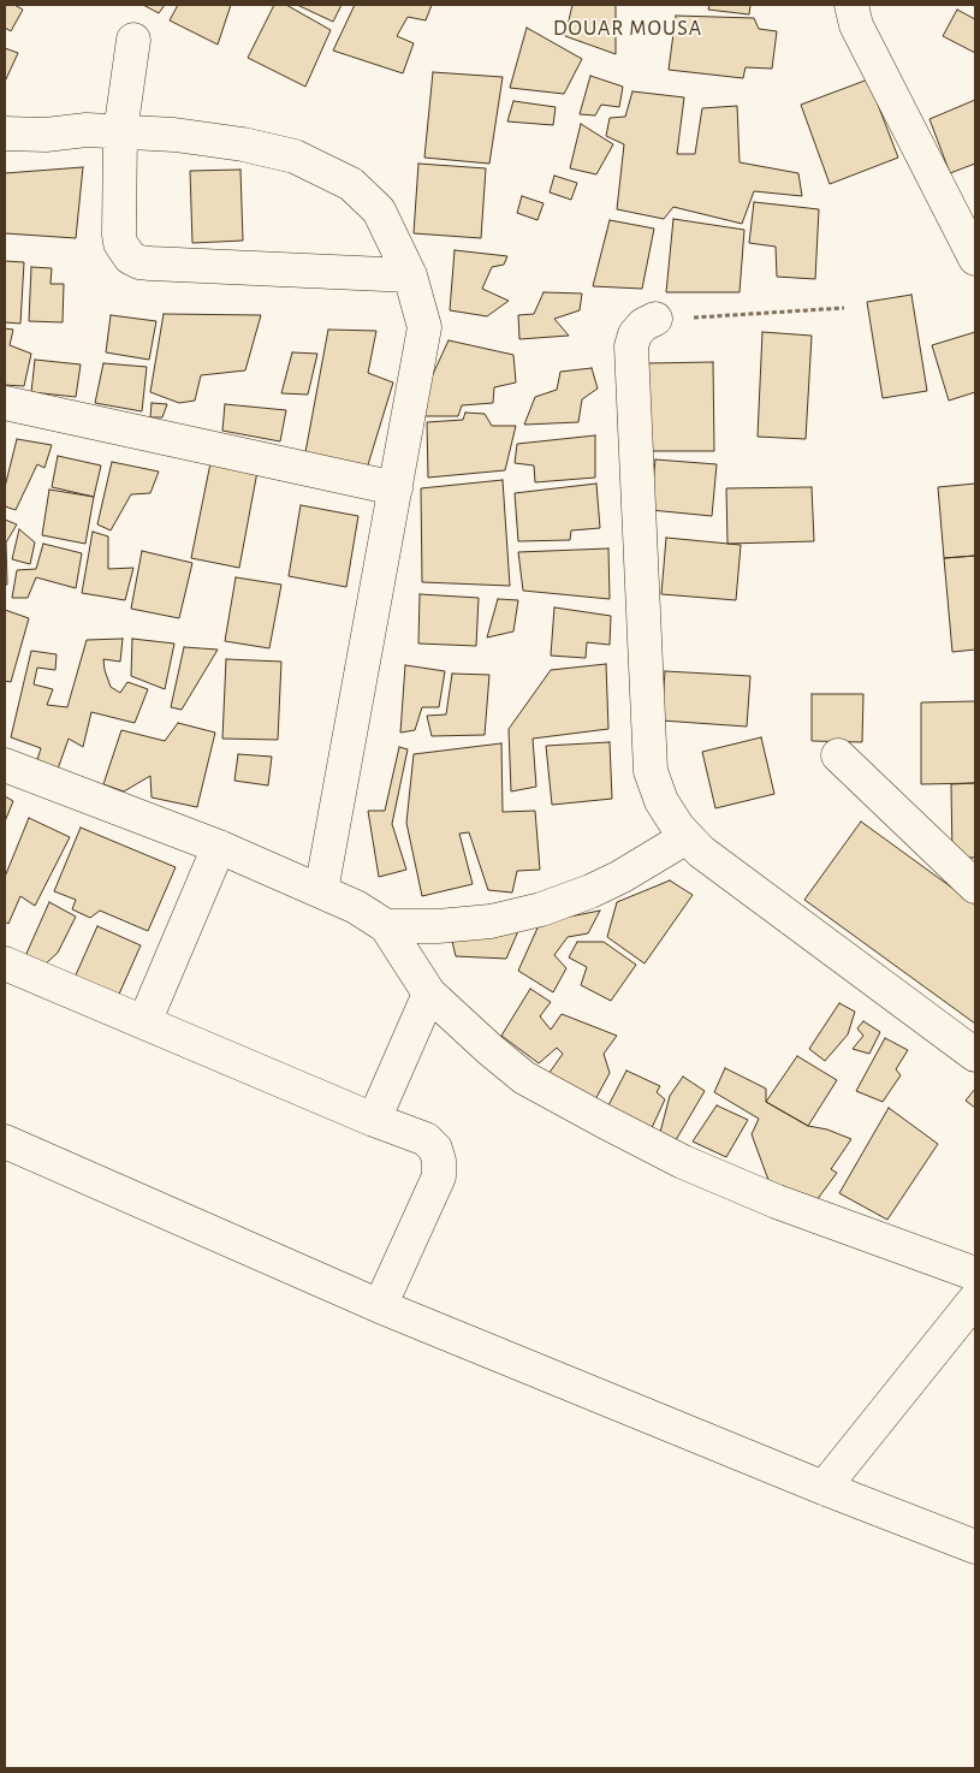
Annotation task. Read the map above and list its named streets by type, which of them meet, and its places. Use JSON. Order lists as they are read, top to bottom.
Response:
{
  "districts": ["DOUAR MOUSA"]
}
